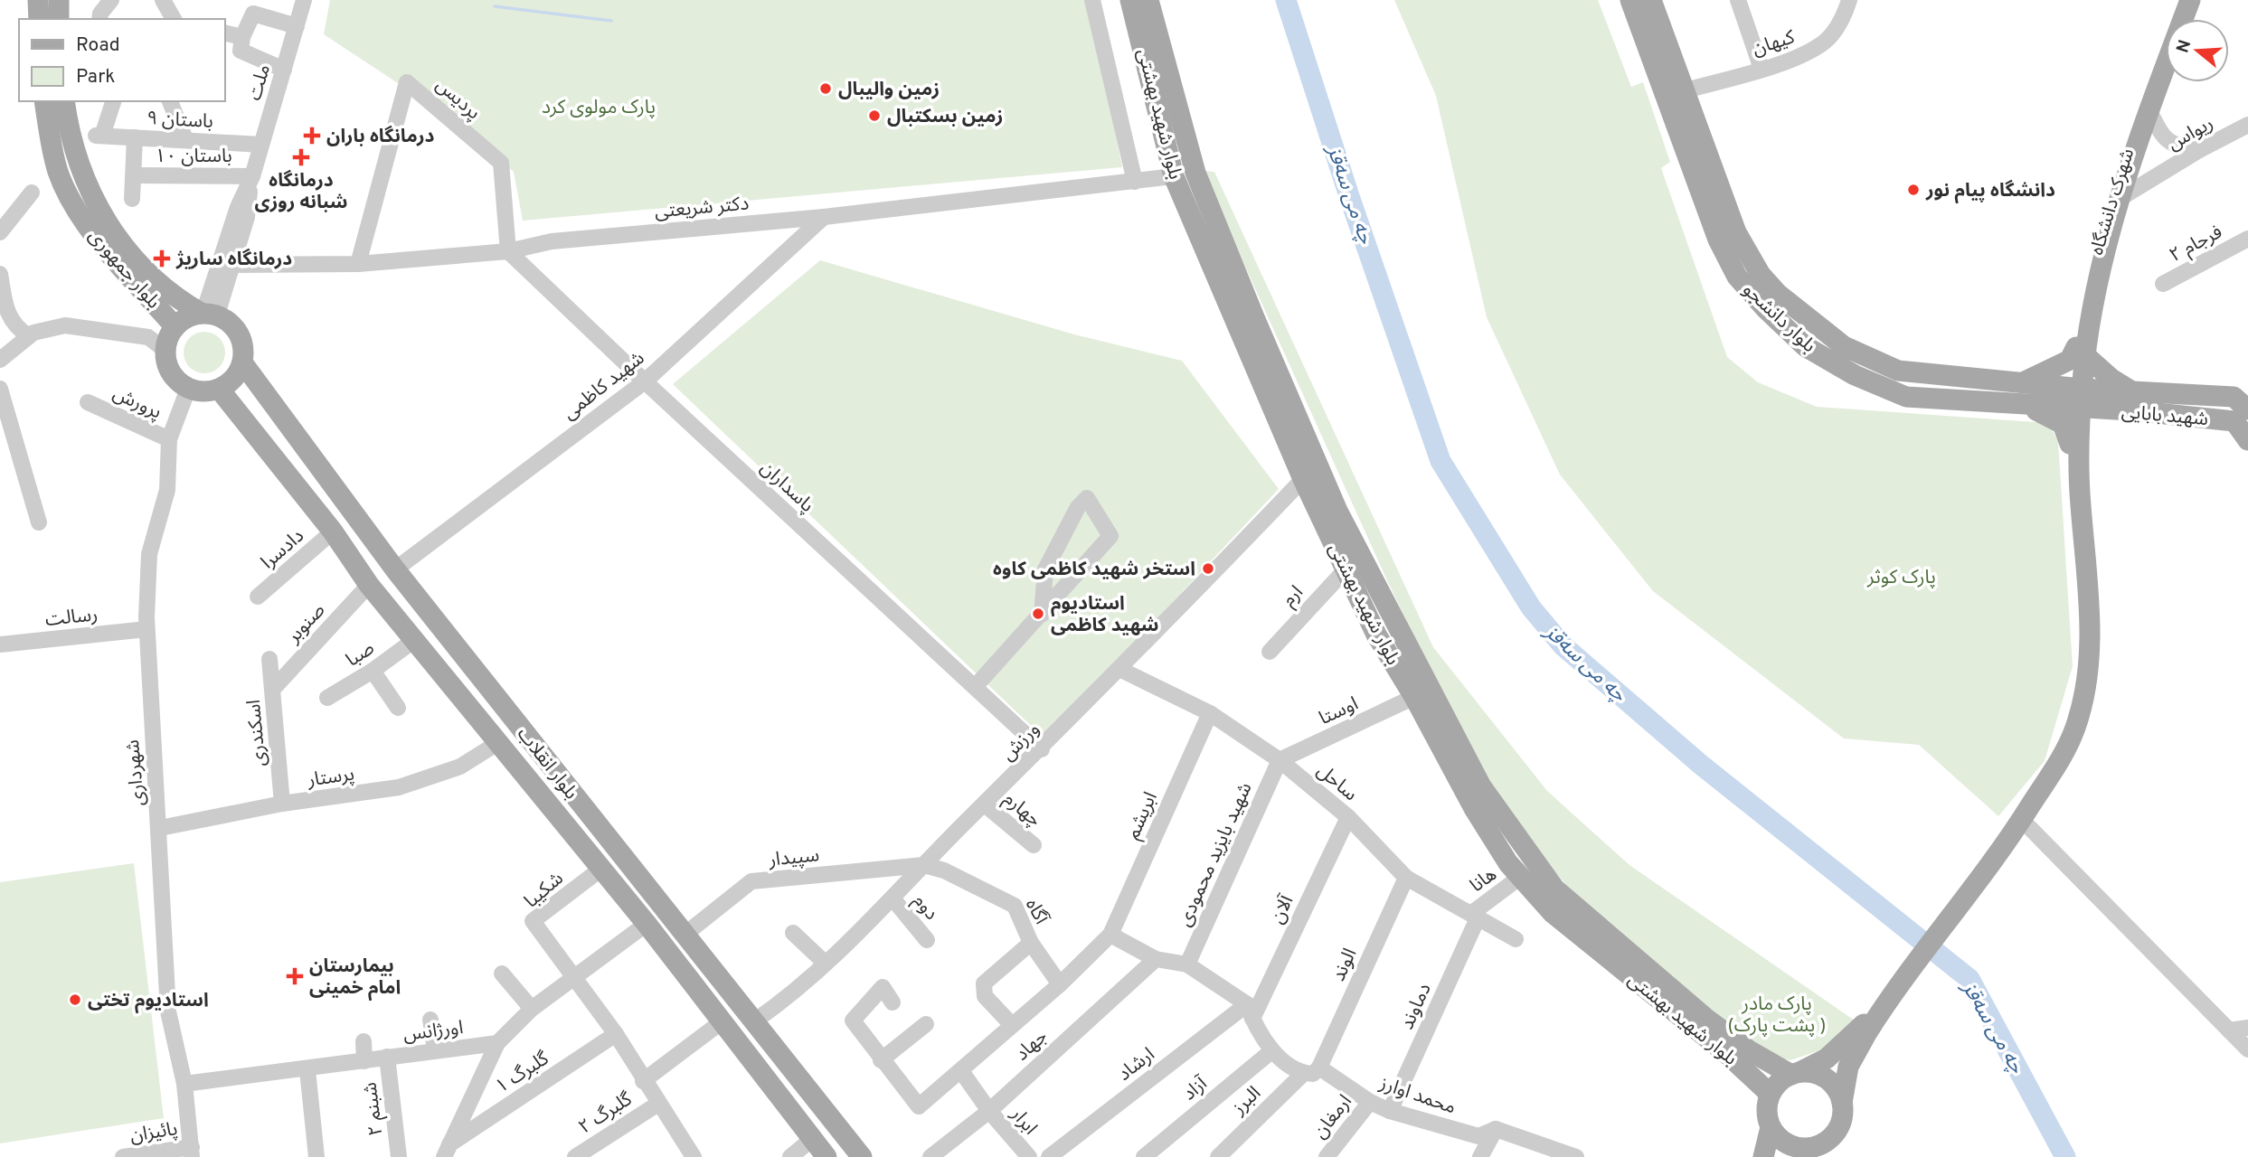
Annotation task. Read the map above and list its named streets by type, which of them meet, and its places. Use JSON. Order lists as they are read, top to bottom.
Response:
{
  "streets": {
    "main road": [
      "بلوار شهید بهشتی",
      "شهرک دانشگاه",
      "بلوار جمهوری",
      "بلوار دانشجو",
      "شهید بابایی",
      "بلوار انقلاب"
    ],
    "street": [
      "کیهان",
      "ملت",
      "پردیس",
      "باستان ۹",
      "ریواس",
      "باستان ۱۰",
      "دکتر شریعتی",
      "فرجام ۲",
      "شهید کاظمی",
      "پرورش",
      "پاسداران",
      "دادسرا",
      "ارم",
      "رسالت",
      "صنوبر",
      "صبا",
      "اوستا",
      "اسکندری",
      "ورزش",
      "شهرداری",
      "پرستار",
      "ساحل",
      "چهارم",
      "ابریشم",
      "شهید بایزید محمودی",
      "سپیدار",
      "هانا",
      "شکیبا",
      "دوم",
      "آلان",
      "آگاه",
      "الوند",
      "دماوند",
      "اورژانس",
      "جهاد",
      "ارشاد",
      "گلبرگ ۱",
      "آزاد",
      "محمد اوارز",
      "البرز",
      "شبنم ۲",
      "گلبرگ ۲",
      "ارمغان",
      "ابرار",
      "پائیزان"
    ]
  },
  "crossings": [
    ["کیهان", "بلوار دانشجو"],
    ["ملت", "باستان ۹"],
    ["ملت", "باستان ۱۰"],
    ["ملت", "دکتر شریعتی"],
    ["ملت", "بلوار جمهوری"],
    ["ملت", "بلوار انقلاب"],
    ["ملت", "شهرداری"],
    ["پردیس", "دکتر شریعتی"],
    ["پردیس", "پاسداران"],
    ["بلوار شهید بهشتی", "دکتر شریعتی"],
    ["بلوار شهید بهشتی", "ارم"],
    ["بلوار شهید بهشتی", "اوستا"],
    ["بلوار شهید بهشتی", "ورزش"],
    ["بلوار شهید بهشتی", "هانا"],
    ["دکتر شریعتی", "شهید کاظمی"],
    ["دکتر شریعتی", "پاسداران"],
    ["بلوار جمهوری", "بلوار انقلاب"],
    ["بلوار جمهوری", "شهرداری"],
    ["بلوار دانشجو", "شهید بابایی"],
    ["شهید کاظمی", "پاسداران"],
    ["شهید کاظمی", "بلوار انقلاب"],
    ["پرورش", "شهرداری"],
    ["پاسداران", "ورزش"],
    ["دادسرا", "بلوار انقلاب"],
    ["رسالت", "شهرداری"],
    ["صنوبر", "اسکندری"],
    ["صنوبر", "بلوار انقلاب"],
    ["صبا", "بلوار انقلاب"],
    ["اوستا", "ساحل"],
    ["اوستا", "شهید بایزید محمودی"],
    ["اسکندری", "پرستار"],
    ["ورزش", "بلوار انقلاب"],
    ["ورزش", "ساحل"],
    ["ورزش", "چهارم"],
    ["ورزش", "سپیدار"],
    ["ورزش", "دوم"],
    ["ورزش", "آگاه"],
    ["بلوار انقلاب", "شهرداری"],
    ["بلوار انقلاب", "پرستار"],
    ["بلوار انقلاب", "سپیدار"],
    ["بلوار انقلاب", "شکیبا"],
    ["شهرداری", "پرستار"],
    ["شهرداری", "اورژانس"],
    ["شهرداری", "پائیزان"],
    ["ساحل", "ابریشم"],
    ["ساحل", "شهید بایزید محمودی"],
    ["ساحل", "هانا"],
    ["ساحل", "آلان"],
    ["ساحل", "الوند"],
    ["ساحل", "دماوند"],
    ["سپیدار", "آگاه"],
    ["هانا", "دماوند"],
    ["آلان", "ارشاد"],
    ["آلان", "محمد اوارز"],
    ["الوند", "محمد اوارز"],
    ["الوند", "البرز"],
    ["دماوند", "محمد اوارز"],
    ["اورژانس", "شبنم ۲"],
    ["جهاد", "ابرار"],
    ["ارشاد", "محمد اوارز"],
    ["آزاد", "محمد اوارز"],
    ["محمد اوارز", "البرز"],
    ["محمد اوارز", "ارمغان"]
  ],
  "water": ["چە می سەقز"],
  "parks": ["پارک مولوی کرد", "پارک کوثر", "پارک مادر (پشت پارک )"],
  "places": {
    "other": [
      "زمین والیبال",
      "زمین بسکتبال",
      "دانشگاه پیام نور",
      "استخر شهید کاظمی کاوه",
      "استادیوم شهید کاظمی",
      "استادیوم تختی"
    ],
    "health": [
      "درمانگاه باران",
      "درمانگاه شبانه روزی",
      "درمانگاه ساریژ",
      "بیمارستان امام خمینی"
    ]
  },
  "legend": ["Road", "Park"],
  "north": "left"
}
